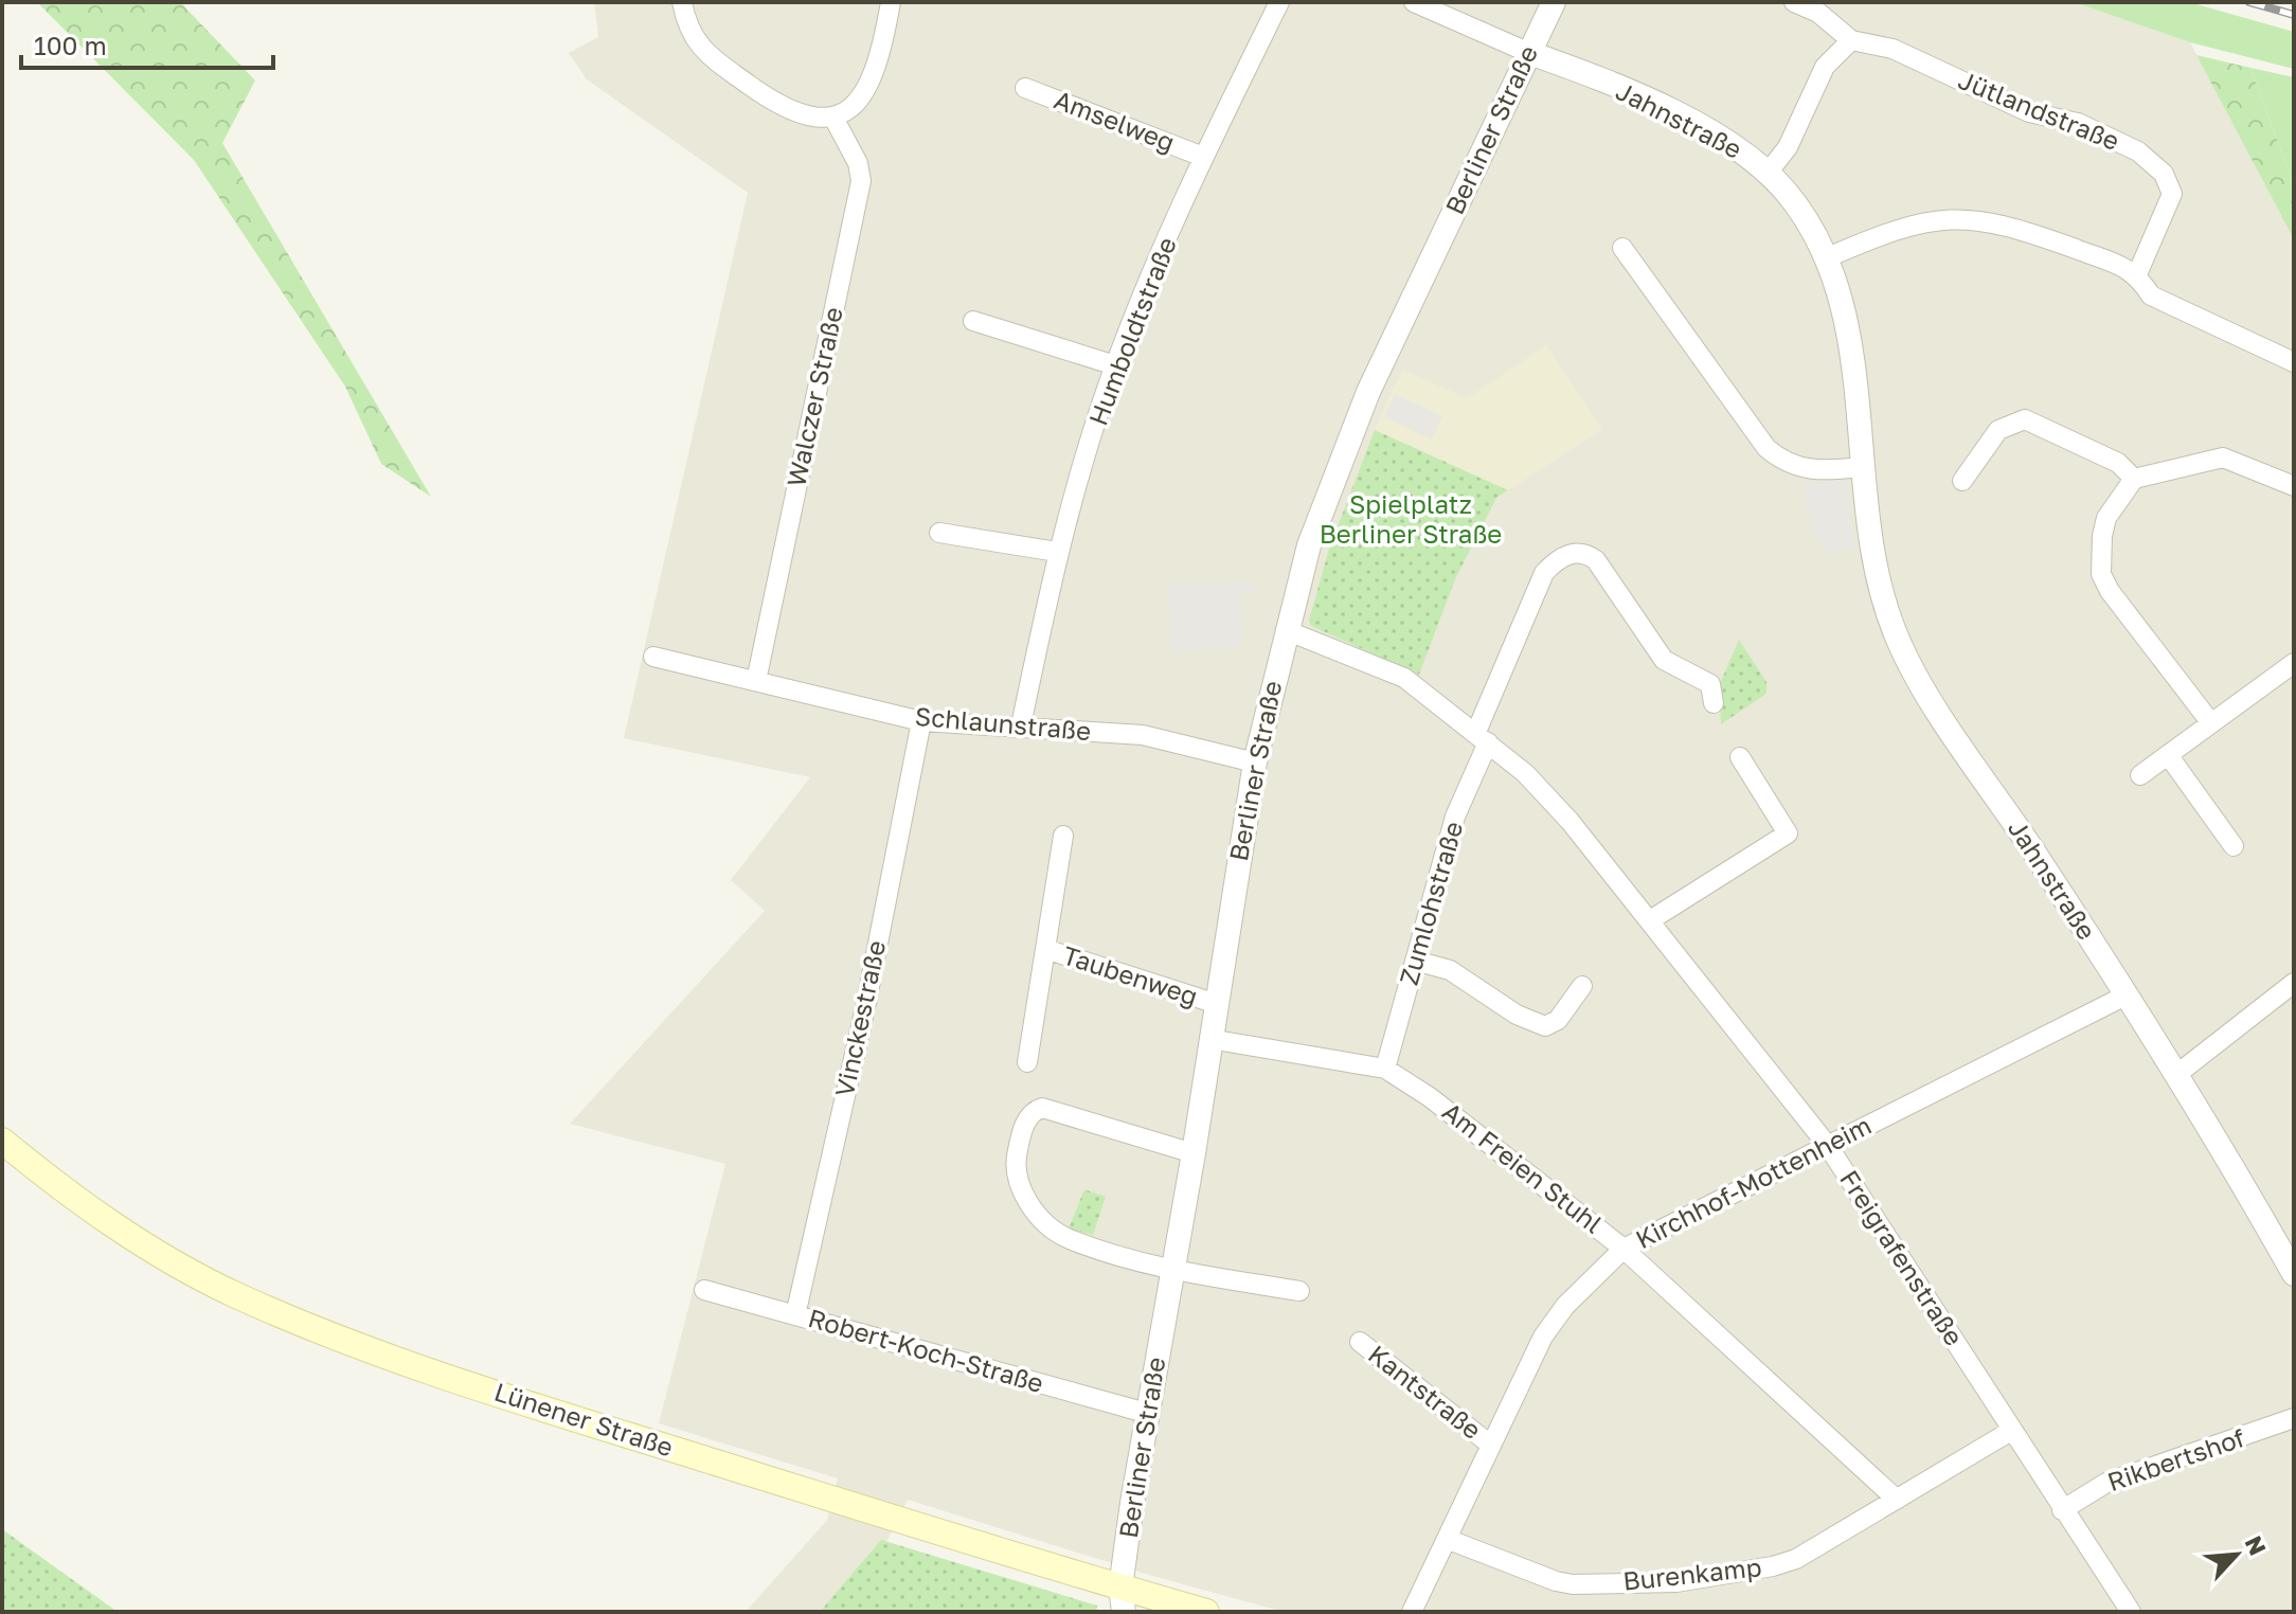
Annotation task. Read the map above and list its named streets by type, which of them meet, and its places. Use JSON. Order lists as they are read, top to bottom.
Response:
{
  "streets": {
    "main road": ["Lünener Straße"],
    "street": [
      "Jütlandstraße",
      "Jahnstraße",
      "Amselweg",
      "Berliner Straße",
      "Humboldtstraße",
      "Walczer Straße",
      "Schlaunstraße",
      "Zumlohstraße",
      "Taubenweg",
      "Vinckestraße",
      "Am Freien Stuhl",
      "Kirchhof-Mottenheim",
      "Freigrafenstraße",
      "Robert-Koch-Straße",
      "Kantstraße",
      "Rikbertshof",
      "Burenkamp"
    ]
  },
  "crossings": [
    ["Jahnstraße", "Berliner Straße"],
    ["Jahnstraße", "Kirchhof-Mottenheim"],
    ["Amselweg", "Humboldtstraße"],
    ["Berliner Straße", "Schlaunstraße"],
    ["Berliner Straße", "Taubenweg"],
    ["Berliner Straße", "Am Freien Stuhl"],
    ["Berliner Straße", "Freigrafenstraße"],
    ["Berliner Straße", "Robert-Koch-Straße"],
    ["Berliner Straße", "Lünener Straße"],
    ["Humboldtstraße", "Schlaunstraße"],
    ["Walczer Straße", "Schlaunstraße"],
    ["Schlaunstraße", "Vinckestraße"],
    ["Zumlohstraße", "Am Freien Stuhl"],
    ["Zumlohstraße", "Freigrafenstraße"],
    ["Vinckestraße", "Robert-Koch-Straße"],
    ["Am Freien Stuhl", "Kirchhof-Mottenheim"],
    ["Am Freien Stuhl", "Burenkamp"],
    ["Kirchhof-Mottenheim", "Freigrafenstraße"],
    ["Kirchhof-Mottenheim", "Kantstraße"],
    ["Kirchhof-Mottenheim", "Burenkamp"],
    ["Freigrafenstraße", "Rikbertshof"],
    ["Freigrafenstraße", "Burenkamp"]
  ],
  "parks": ["Spielplatz Berliner Straße"],
  "scale_bar": "100 m",
  "north": "top right"
}
